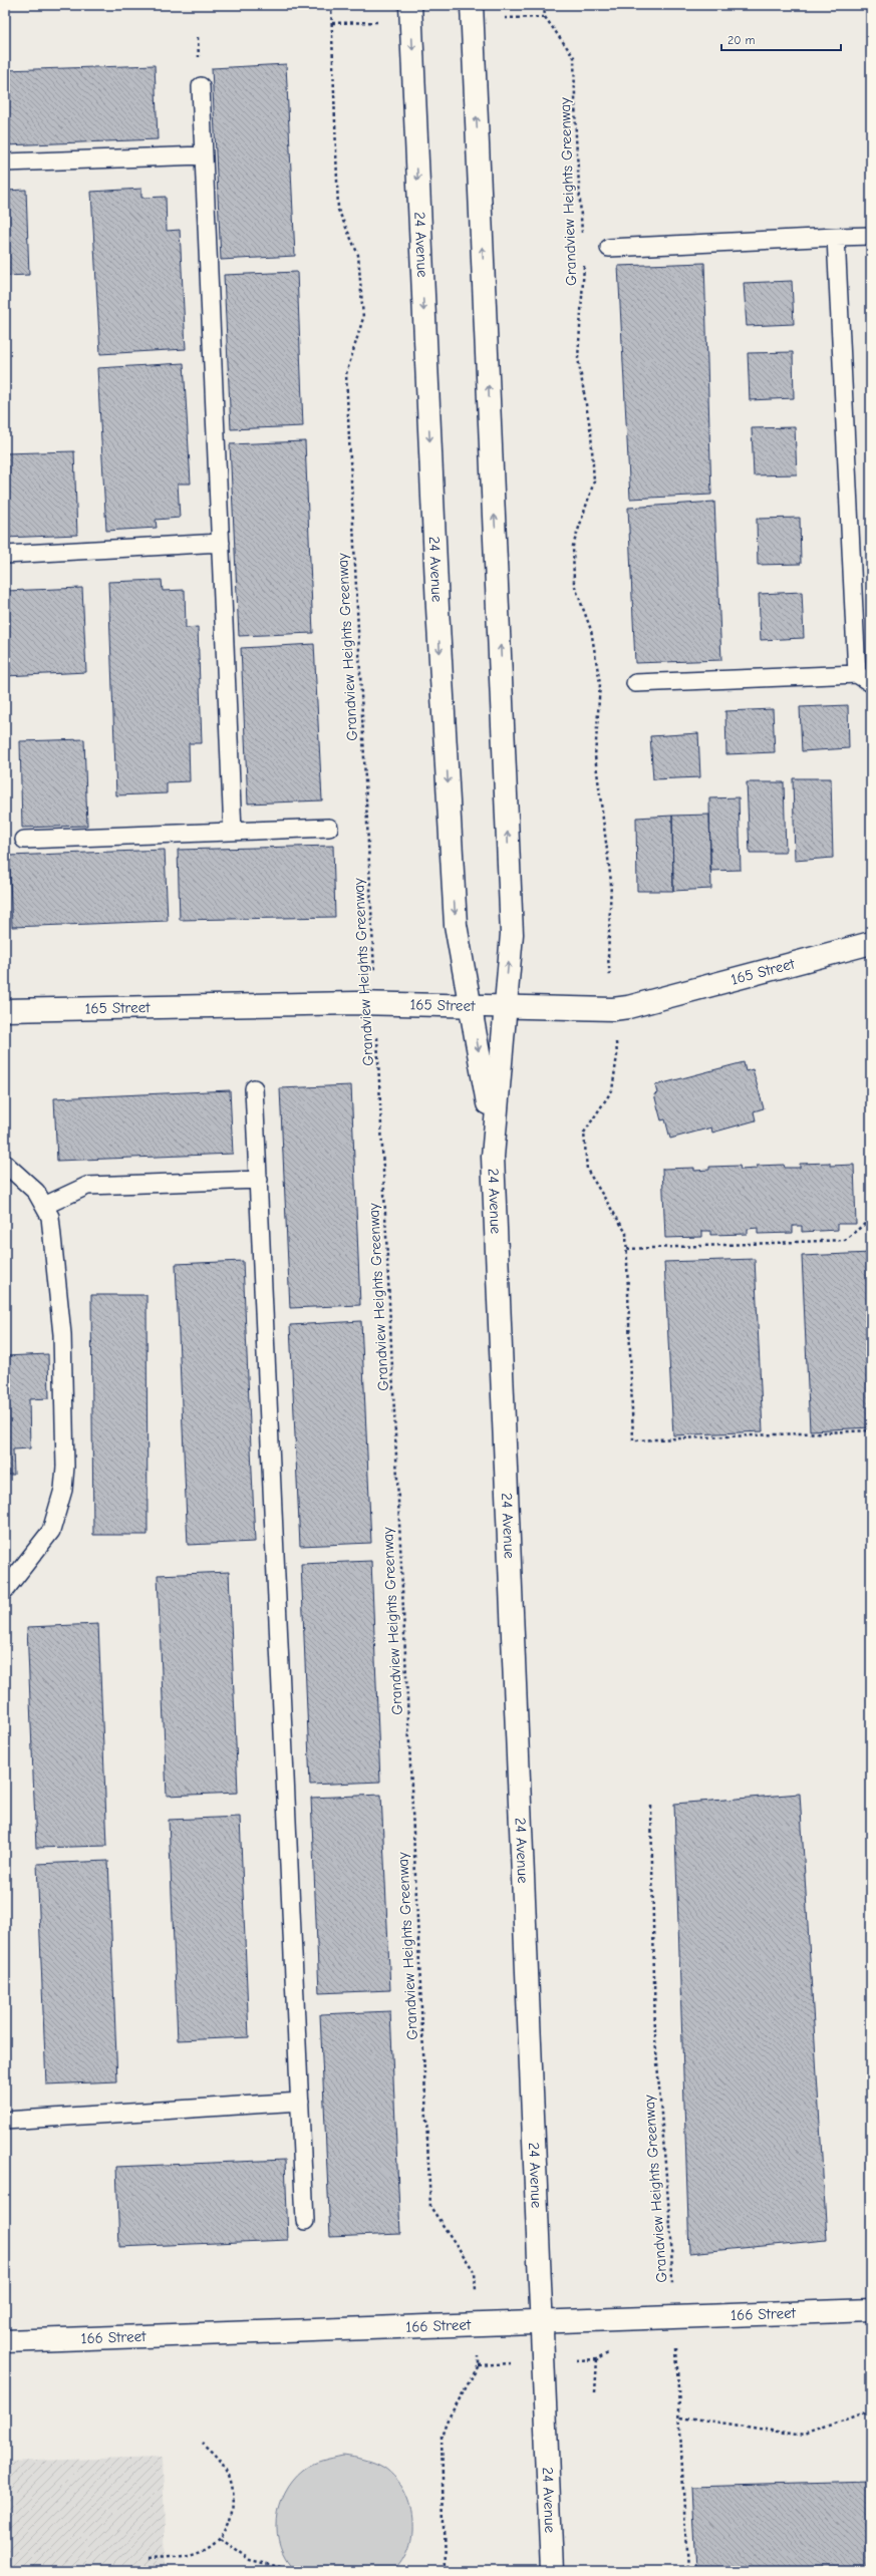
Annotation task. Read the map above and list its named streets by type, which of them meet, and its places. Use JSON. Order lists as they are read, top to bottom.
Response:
{
  "streets": {
    "main road": ["24 Avenue", "165 Street", "166 Street"],
    "path": ["Grandview Heights Greenway"]
  },
  "crossings": [
    ["Grandview Heights Greenway", "165 Street"],
    ["Grandview Heights Greenway", "166 Street"],
    ["24 Avenue", "165 Street"],
    ["24 Avenue", "166 Street"]
  ],
  "scale_bar": "20 m"
}
